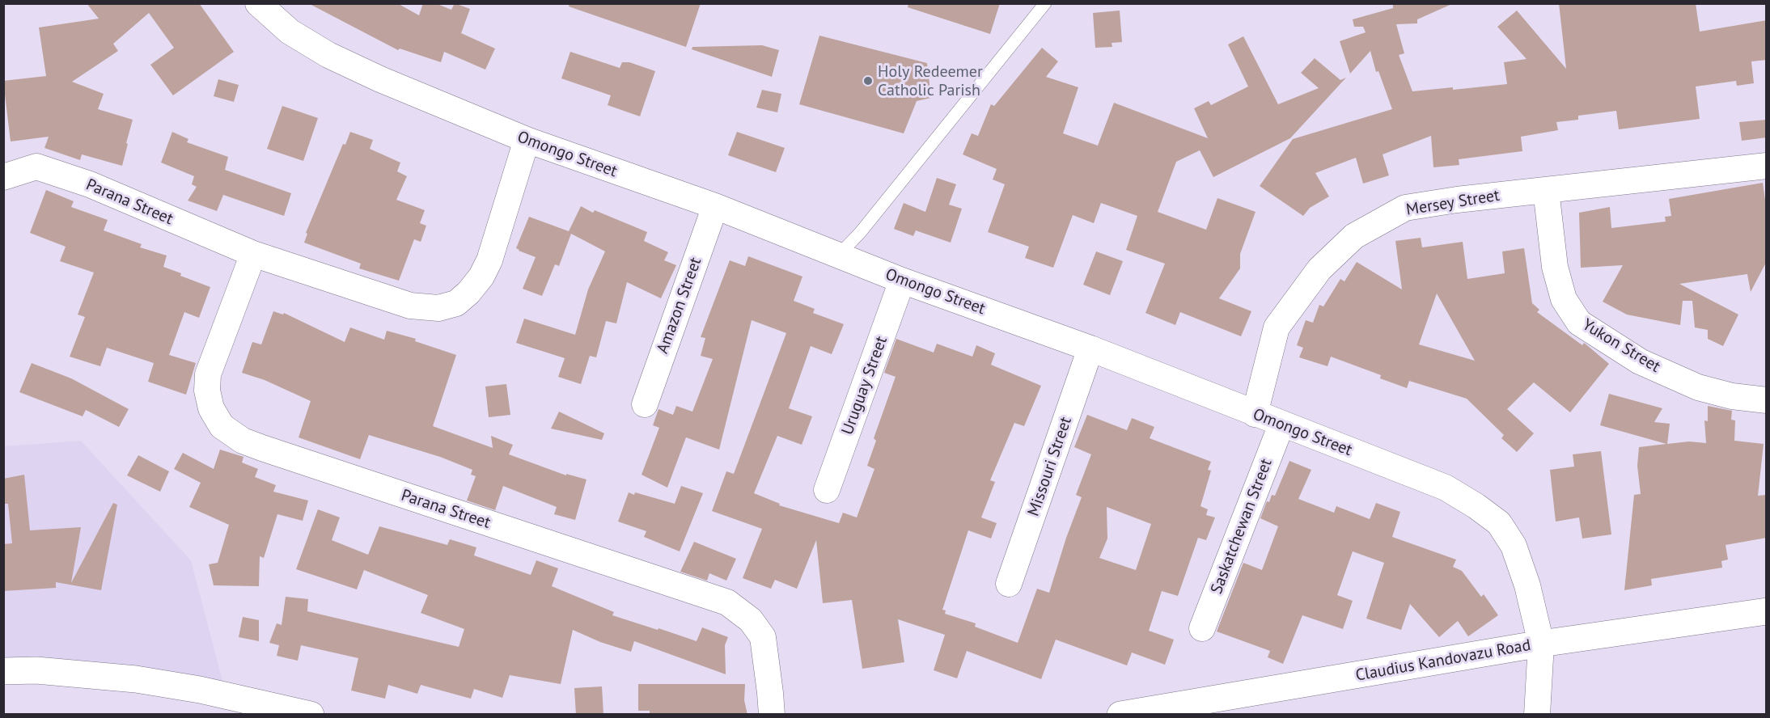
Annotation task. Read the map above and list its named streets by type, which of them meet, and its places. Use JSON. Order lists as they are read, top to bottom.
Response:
{
  "streets": {
    "street": [
      "Omongo Street",
      "Parana Street",
      "Mersey Street",
      "Amazon Street",
      "Yukon Street",
      "Uruguay Street",
      "Missouri Street",
      "Saskatchewan Street",
      "Claudius Kandovazu Road"
    ]
  },
  "crossings": [
    ["Omongo Street", "Parana Street"],
    ["Omongo Street", "Mersey Street"],
    ["Omongo Street", "Amazon Street"],
    ["Omongo Street", "Uruguay Street"],
    ["Omongo Street", "Missouri Street"],
    ["Omongo Street", "Saskatchewan Street"],
    ["Omongo Street", "Claudius Kandovazu Road"],
    ["Mersey Street", "Yukon Street"]
  ],
  "places": ["Holy Redeemer Catholic Parish"]
}
